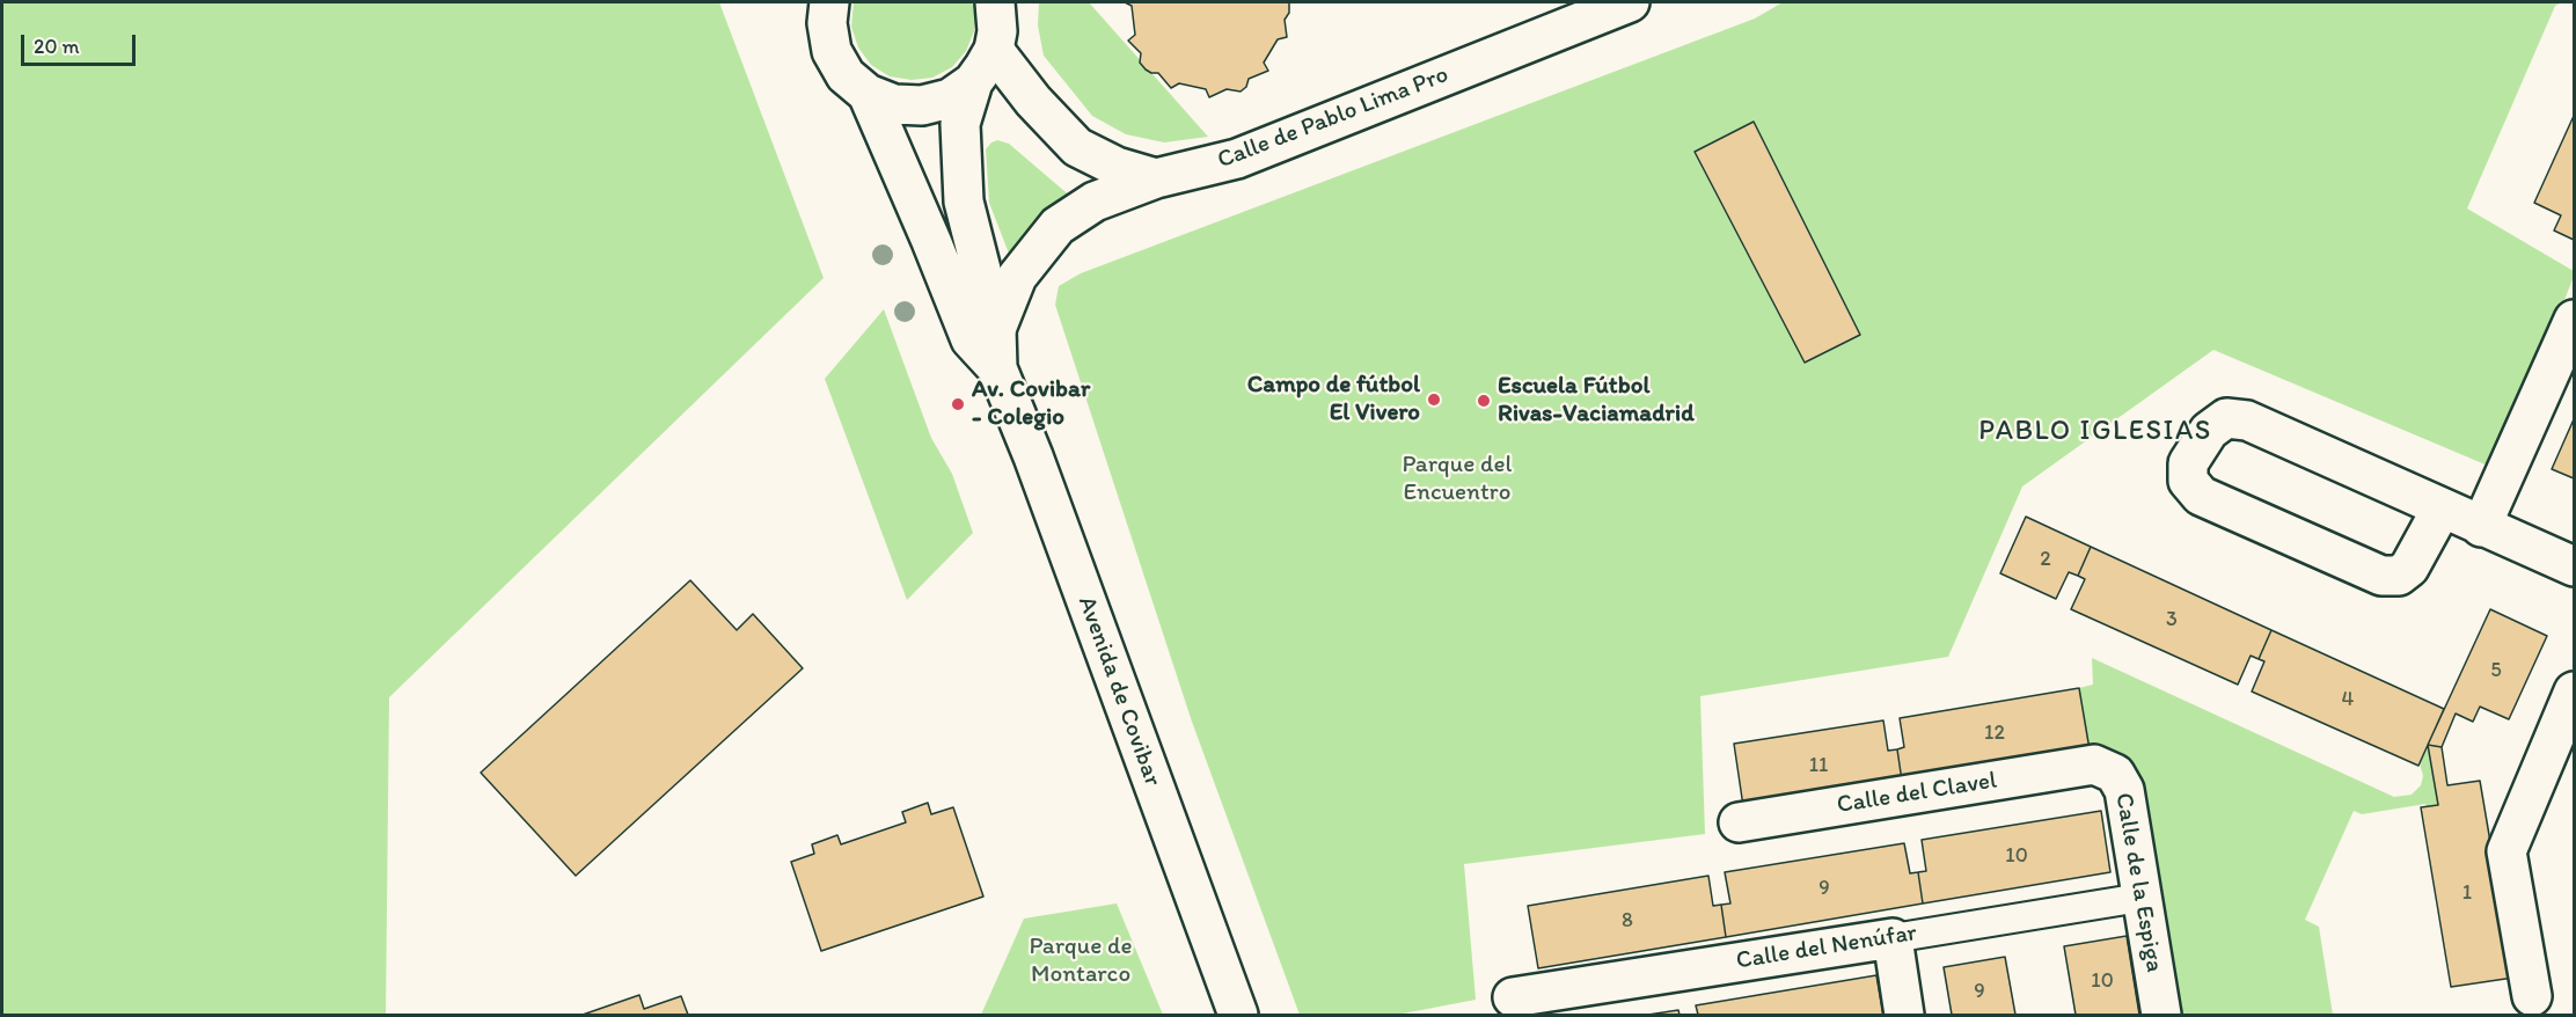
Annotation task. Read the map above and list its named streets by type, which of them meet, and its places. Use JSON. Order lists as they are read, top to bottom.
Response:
{
  "streets": {
    "street": [
      "Calle de Pablo Lima Pro",
      "Avenida de Covibar",
      "Calle del Clavel",
      "Calle de la Espiga",
      "Calle del Nenúfar"
    ]
  },
  "crossings": [
    ["Calle de Pablo Lima Pro", "Avenida de Covibar"],
    ["Calle del Clavel", "Calle de la Espiga"],
    ["Calle de la Espiga", "Calle del Nenúfar"]
  ],
  "districts": ["PABLO IGLESIAS"],
  "parks": ["Parque del Encuentro", "Parque de Montarco"],
  "places": ["Campo de fútbol El Vivero", "Escuela Fútbol Rivas-Vaciamadrid", "Av. Covibar - Colegio"],
  "house_numbers": [
    "2",
    "3",
    "5",
    "4",
    "12",
    "11",
    "10",
    "9",
    "1",
    "8",
    "10",
    "9"
  ],
  "scale_bar": "20 m"
}
